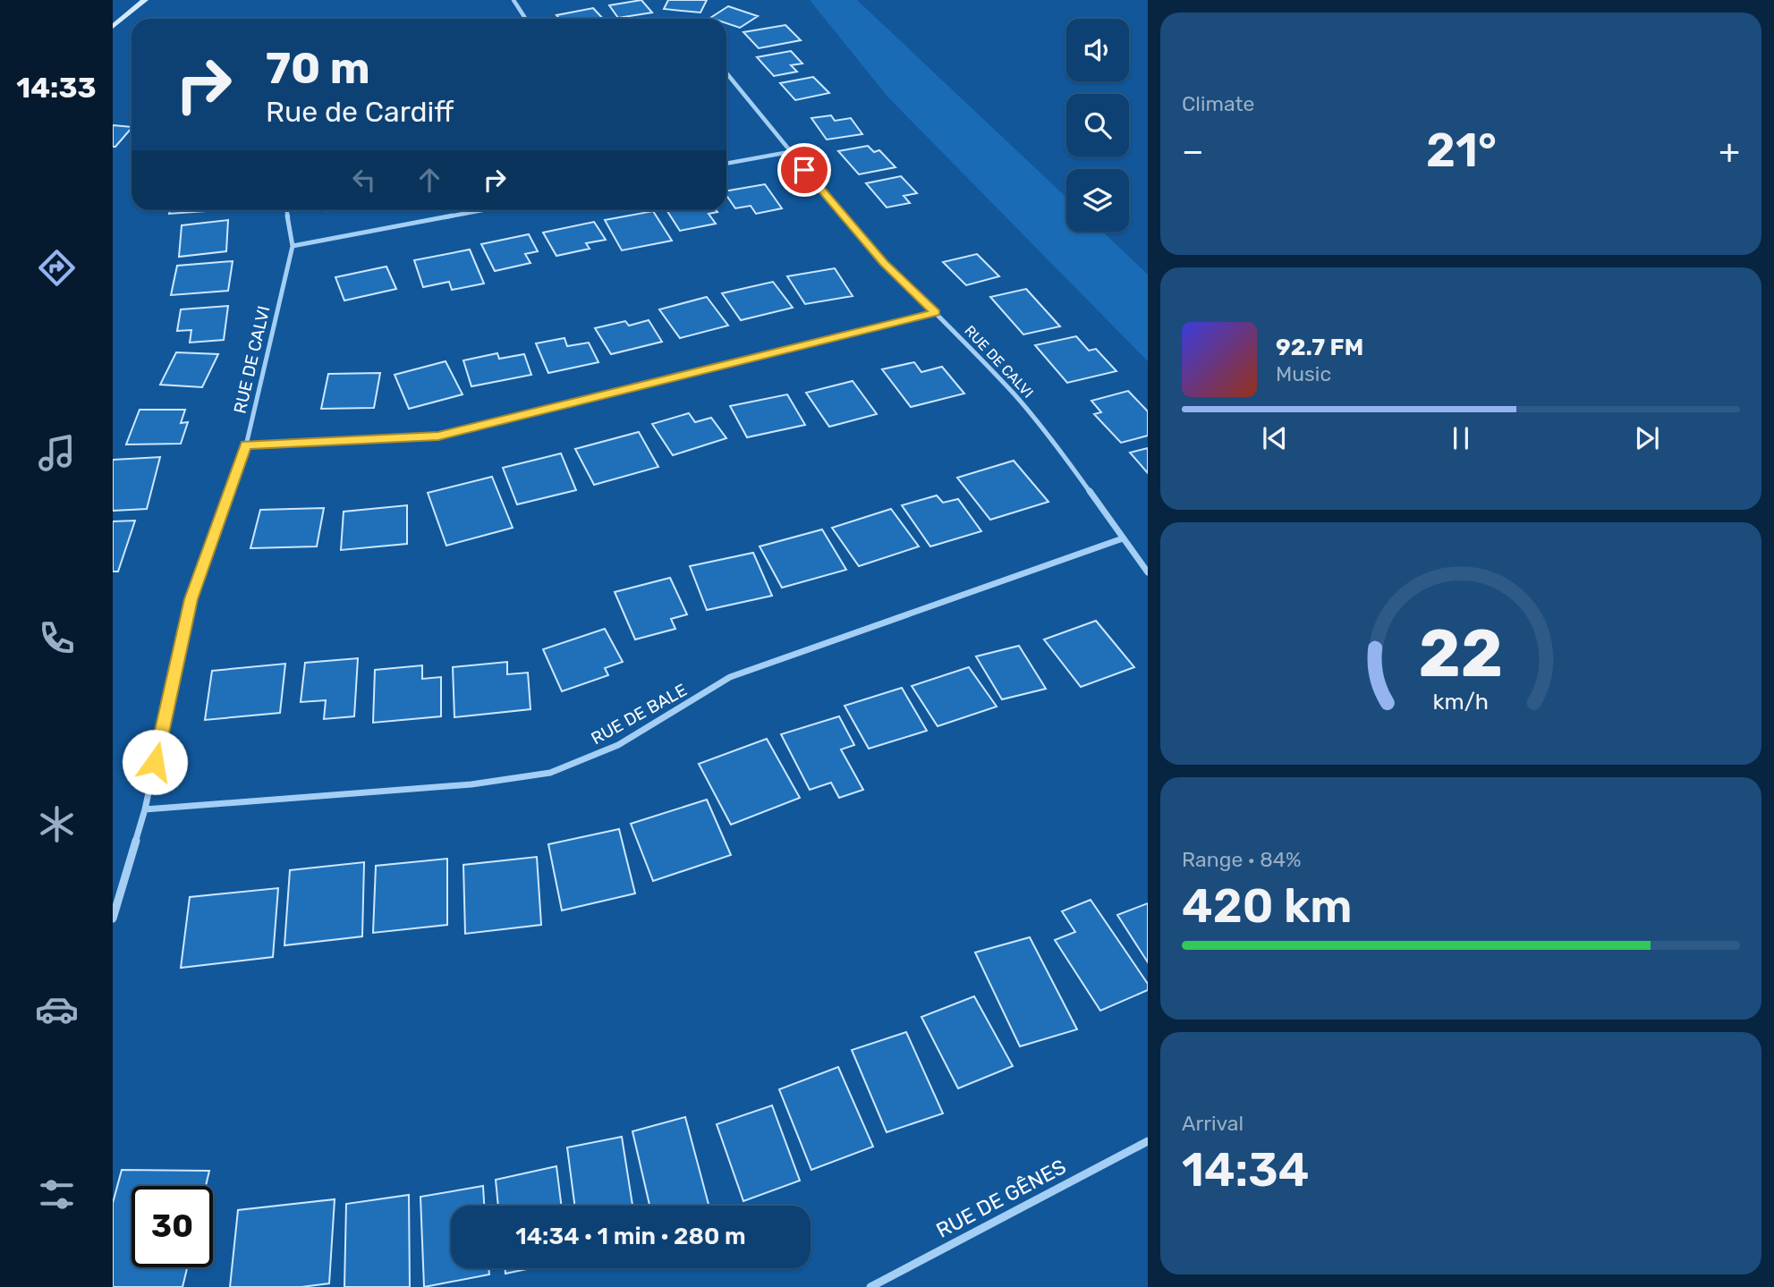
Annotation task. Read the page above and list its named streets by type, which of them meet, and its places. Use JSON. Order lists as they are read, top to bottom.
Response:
{
  "streets": {
    "street": ["RUE DE CALVI", "RUE DE BALE", "RUE DE GÊNES"]
  },
  "crossings": [
    ["RUE DE CALVI", "RUE DE BALE"]
  ],
  "page": {
    "tabs": "14:33",
    "tile": [
      "Climate",
      ["Range · 84%", "420 km"],
      ["Arrival", "14:34"]
    ],
    "turn": ["70 m", "Rue de Cardiff"],
    "heat": ["−", "21°", "+"],
    "song": ["92.7 FM", "Music"],
    "limit": "30",
    "trip": "14:34 · 1 min · 280 m",
    "gauge": ["22", "km/h"]
  }
}
